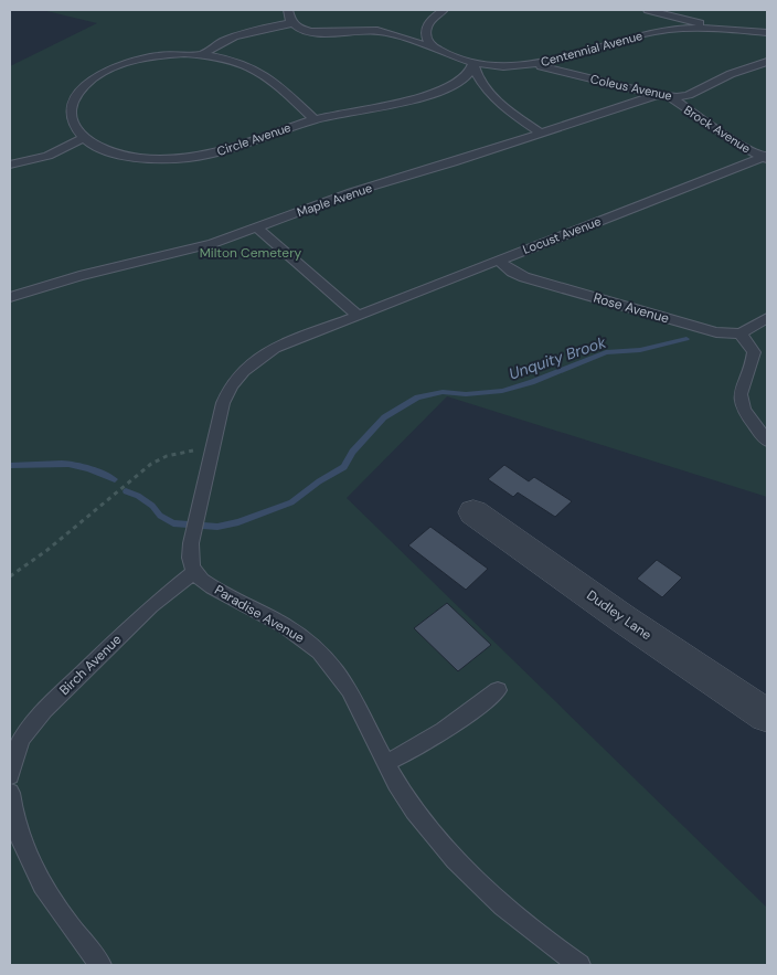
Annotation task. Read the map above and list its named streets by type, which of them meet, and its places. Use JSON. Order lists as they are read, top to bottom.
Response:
{
  "streets": {
    "street": ["Dudley Lane"],
    "lane": [
      "Centennial Avenue",
      "Coleus Avenue",
      "Brock Avenue",
      "Circle Avenue",
      "Maple Avenue",
      "Locust Avenue",
      "Rose Avenue",
      "Paradise Avenue",
      "Birch Avenue"
    ]
  },
  "crossings": [
    ["Centennial Avenue", "Coleus Avenue"],
    ["Centennial Avenue", "Circle Avenue"],
    ["Coleus Avenue", "Brock Avenue"],
    ["Coleus Avenue", "Maple Avenue"],
    ["Brock Avenue", "Maple Avenue"],
    ["Brock Avenue", "Locust Avenue"],
    ["Locust Avenue", "Rose Avenue"],
    ["Paradise Avenue", "Birch Avenue"]
  ],
  "water": ["Unquity Brook"],
  "parks": ["Milton Cemetery"]
}
